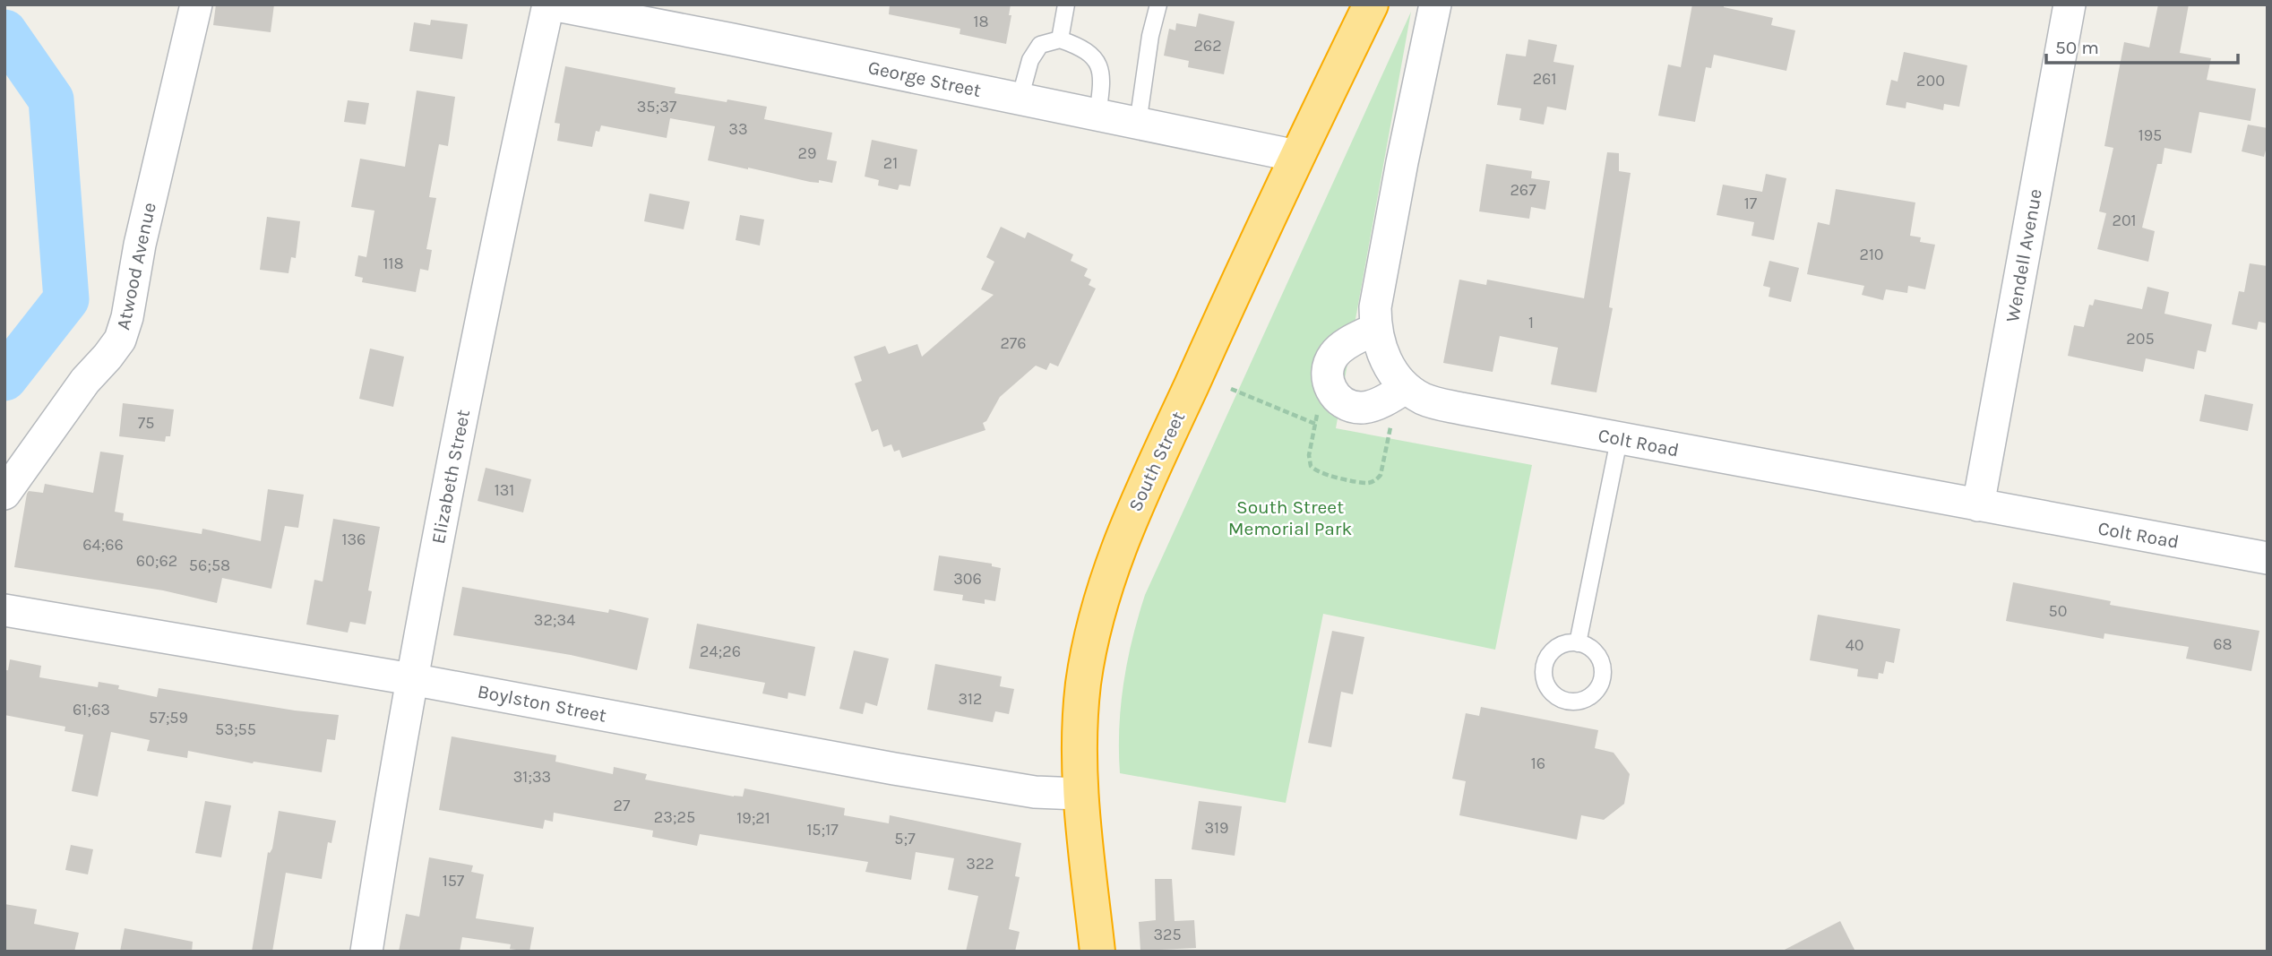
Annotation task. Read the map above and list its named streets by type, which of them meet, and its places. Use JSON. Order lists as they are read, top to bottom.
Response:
{
  "streets": {
    "highway": ["South Street"],
    "street": [
      "George Street",
      "Wendell Avenue",
      "Atwood Avenue",
      "Colt Road",
      "Elizabeth Street",
      "Boylston Street"
    ]
  },
  "crossings": [
    ["George Street", "South Street"],
    ["George Street", "Elizabeth Street"],
    ["Wendell Avenue", "Colt Road"],
    ["South Street", "Boylston Street"],
    ["Elizabeth Street", "Boylston Street"]
  ],
  "parks": ["South Street Memorial Park"],
  "house_numbers": [
    "18",
    "262",
    "261",
    "200",
    "35;37",
    "33",
    "195",
    "29",
    "21",
    "267",
    "17",
    "201",
    "210",
    "118",
    "1",
    "205",
    "276",
    "75",
    "131",
    "136",
    "64;66",
    "60;62",
    "56;58",
    "306",
    "50",
    "32;34",
    "68",
    "40",
    "24;26",
    "312",
    "61;63",
    "57;59",
    "53;55",
    "16",
    "31;33",
    "27",
    "23;25",
    "19;21",
    "319",
    "15;17",
    "5;7",
    "322",
    "157",
    "325"
  ],
  "scale_bar": "50 m"
}
